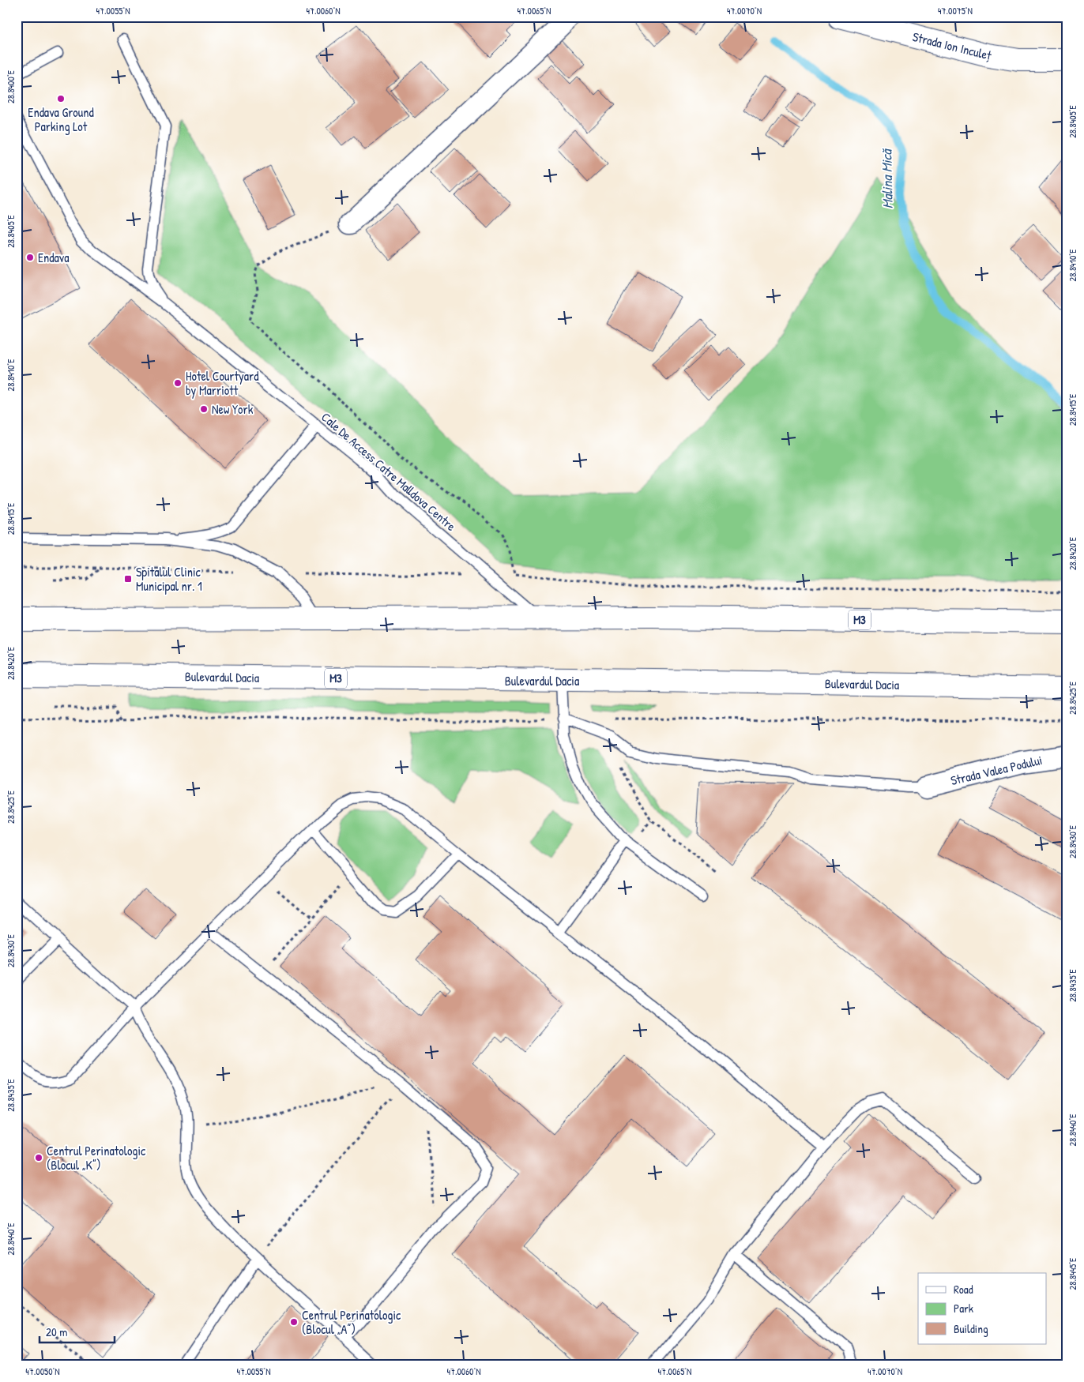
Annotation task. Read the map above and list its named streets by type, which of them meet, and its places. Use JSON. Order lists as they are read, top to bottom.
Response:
{
  "streets": {
    "main road": ["Strada Ion Inculeț", "M3", "Bulevardul Dacia"],
    "street": ["Strada Valea Podului"],
    "lane": ["Cale De Access Catre Malldova Centre"]
  },
  "crossings": [
    ["Cale De Access Catre Malldova Centre", "M3"]
  ],
  "water": ["Malina Mică"],
  "places": {
    "other": [
      "Endava Ground Parking Lot",
      "Endava",
      "Hotel Courtyard by Marriott",
      "New York",
      "Centrul Perinatologic (Blocul „K”)",
      "Centrul Perinatologic (Blocul „A”)"
    ],
    "transit": ["Spitalul Clinic Municipal nr. 1"]
  },
  "legend": ["Road", "Park", "Building"],
  "scale_bar": "20 m",
  "coordinates": [
    "47.0055°N",
    "47.0060°N",
    "47.0065°N",
    "47.0070°N",
    "47.0075°N",
    "28.8400°E",
    "28.8405°E",
    "28.8410°E",
    "28.8415°E",
    "28.8420°E",
    "28.8425°E",
    "28.8430°E",
    "28.8435°E",
    "28.8440°E",
    "28.8445°E",
    "47.0050°N"
  ]
}
